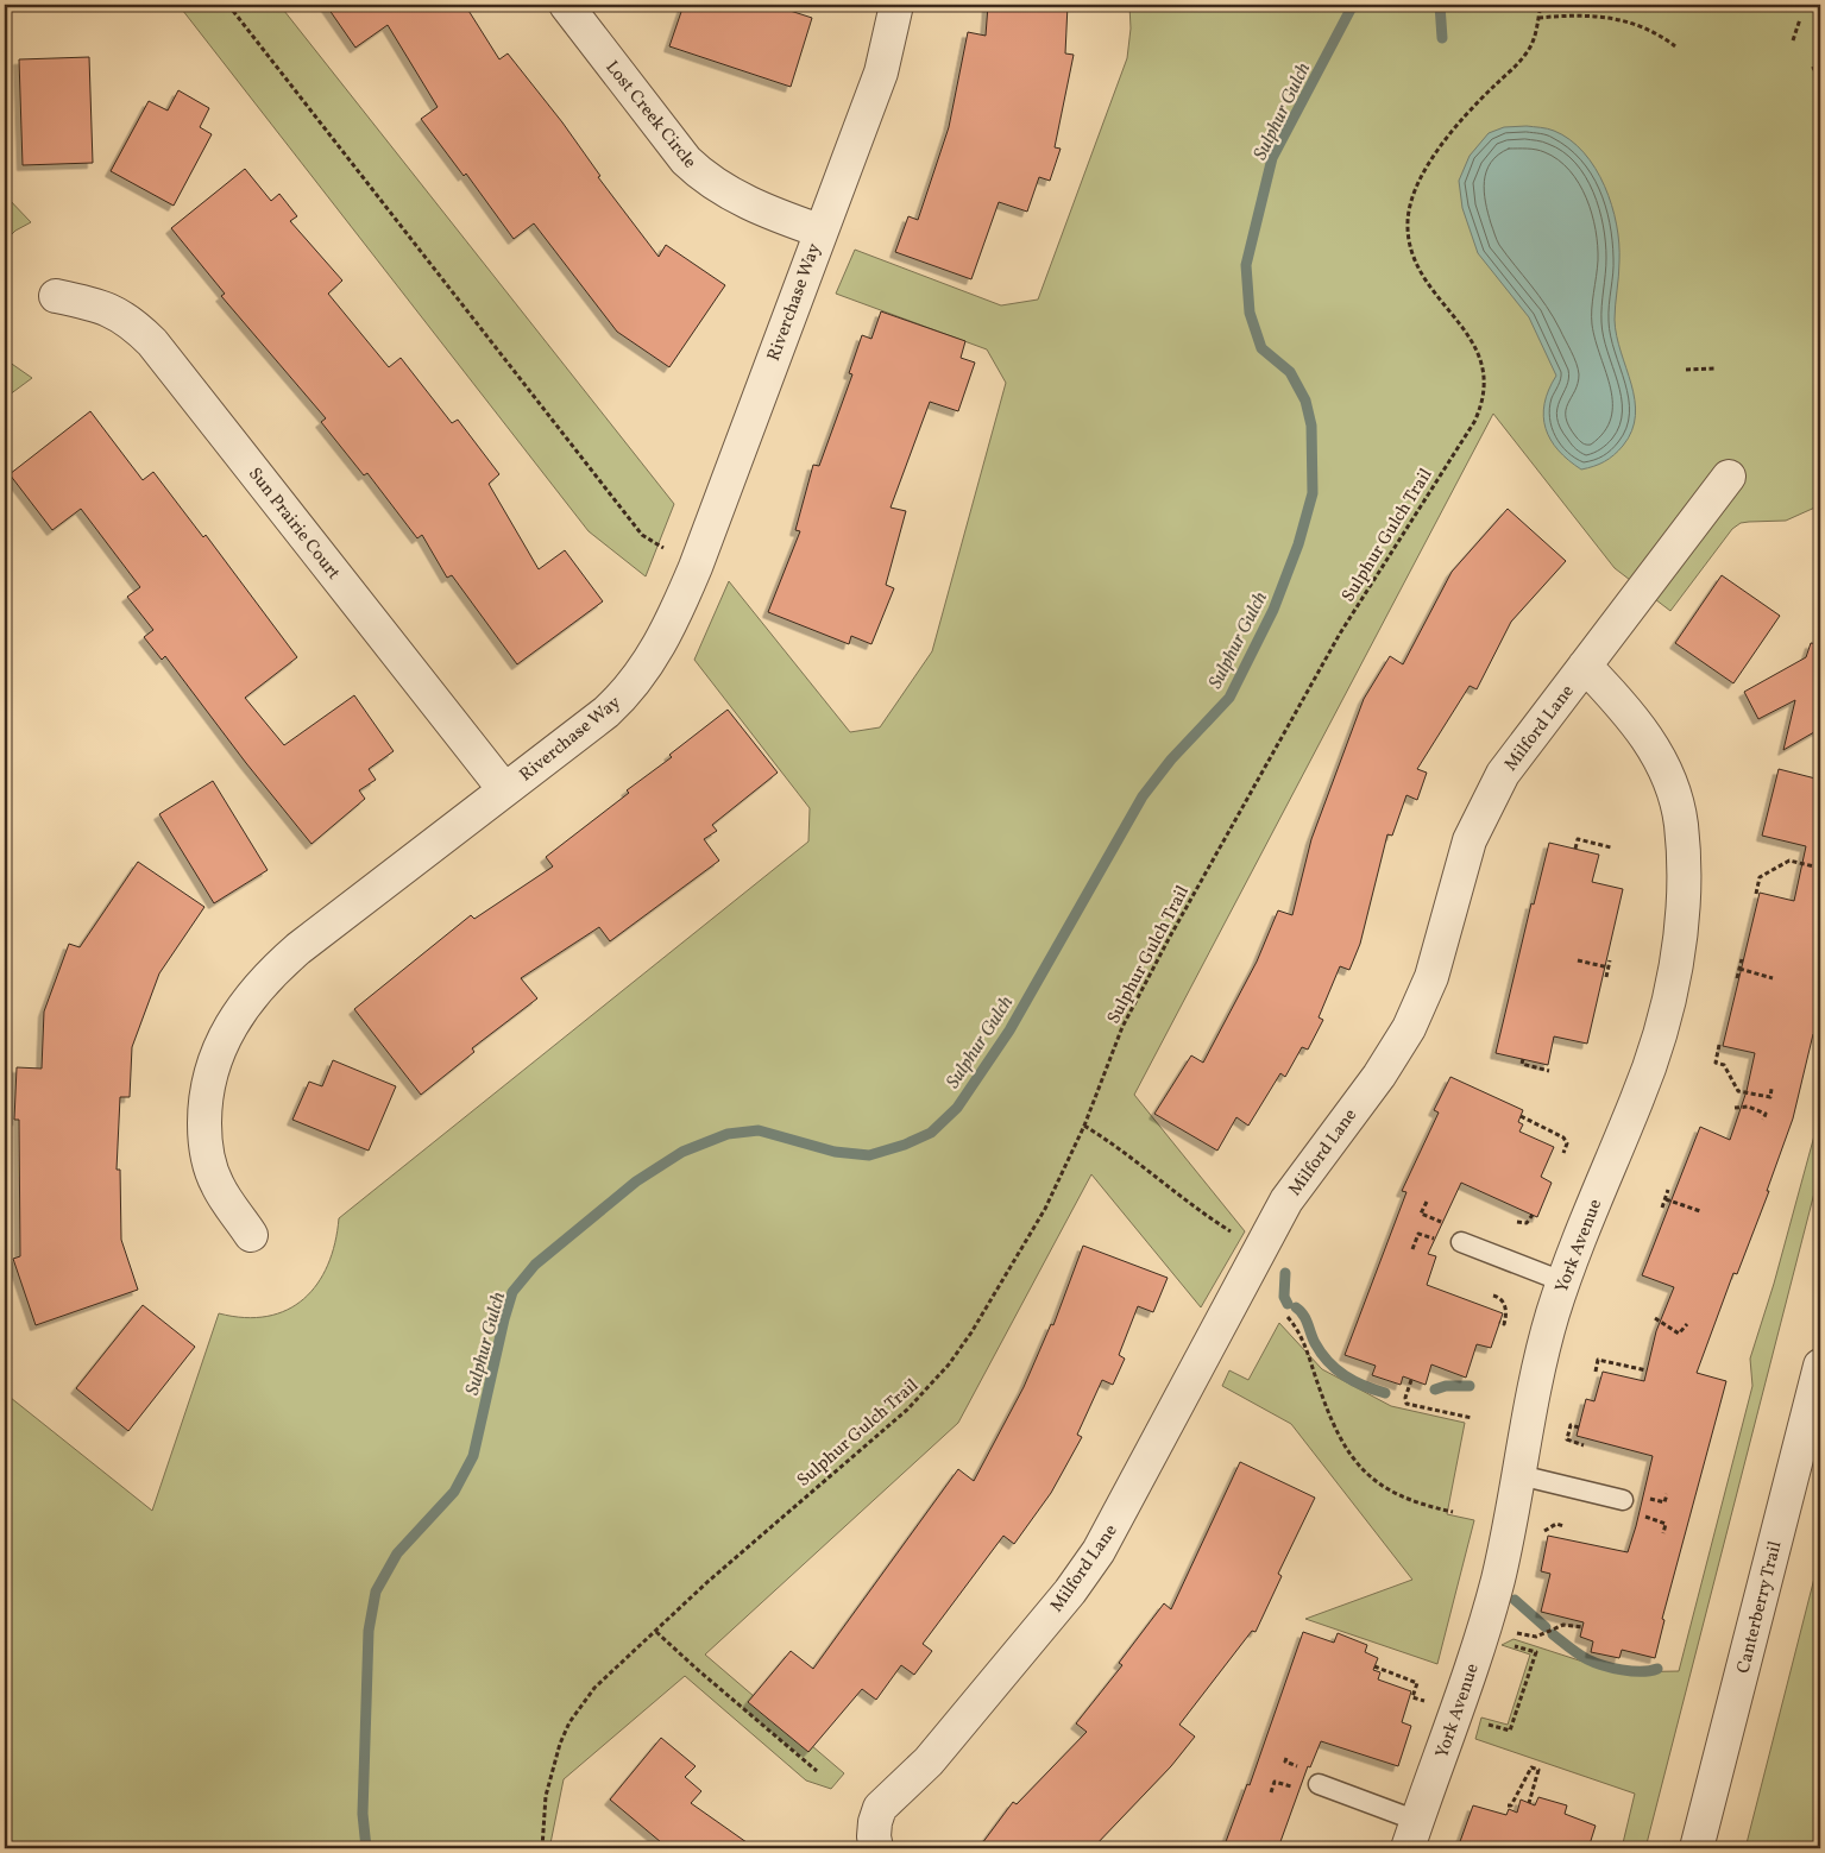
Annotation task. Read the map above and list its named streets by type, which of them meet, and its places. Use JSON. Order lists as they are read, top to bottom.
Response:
{
  "streets": {
    "street": [
      "Lost Creek Circle",
      "Riverchase Way",
      "Sun Prairie Court",
      "Milford Lane",
      "York Avenue",
      "Canterberry Trail"
    ],
    "path": ["Sulphur Gulch Trail"]
  },
  "crossings": [
    ["Lost Creek Circle", "Riverchase Way"],
    ["Riverchase Way", "Sun Prairie Court"],
    ["Milford Lane", "York Avenue"]
  ],
  "water": ["Sulphur Gulch"]
}
